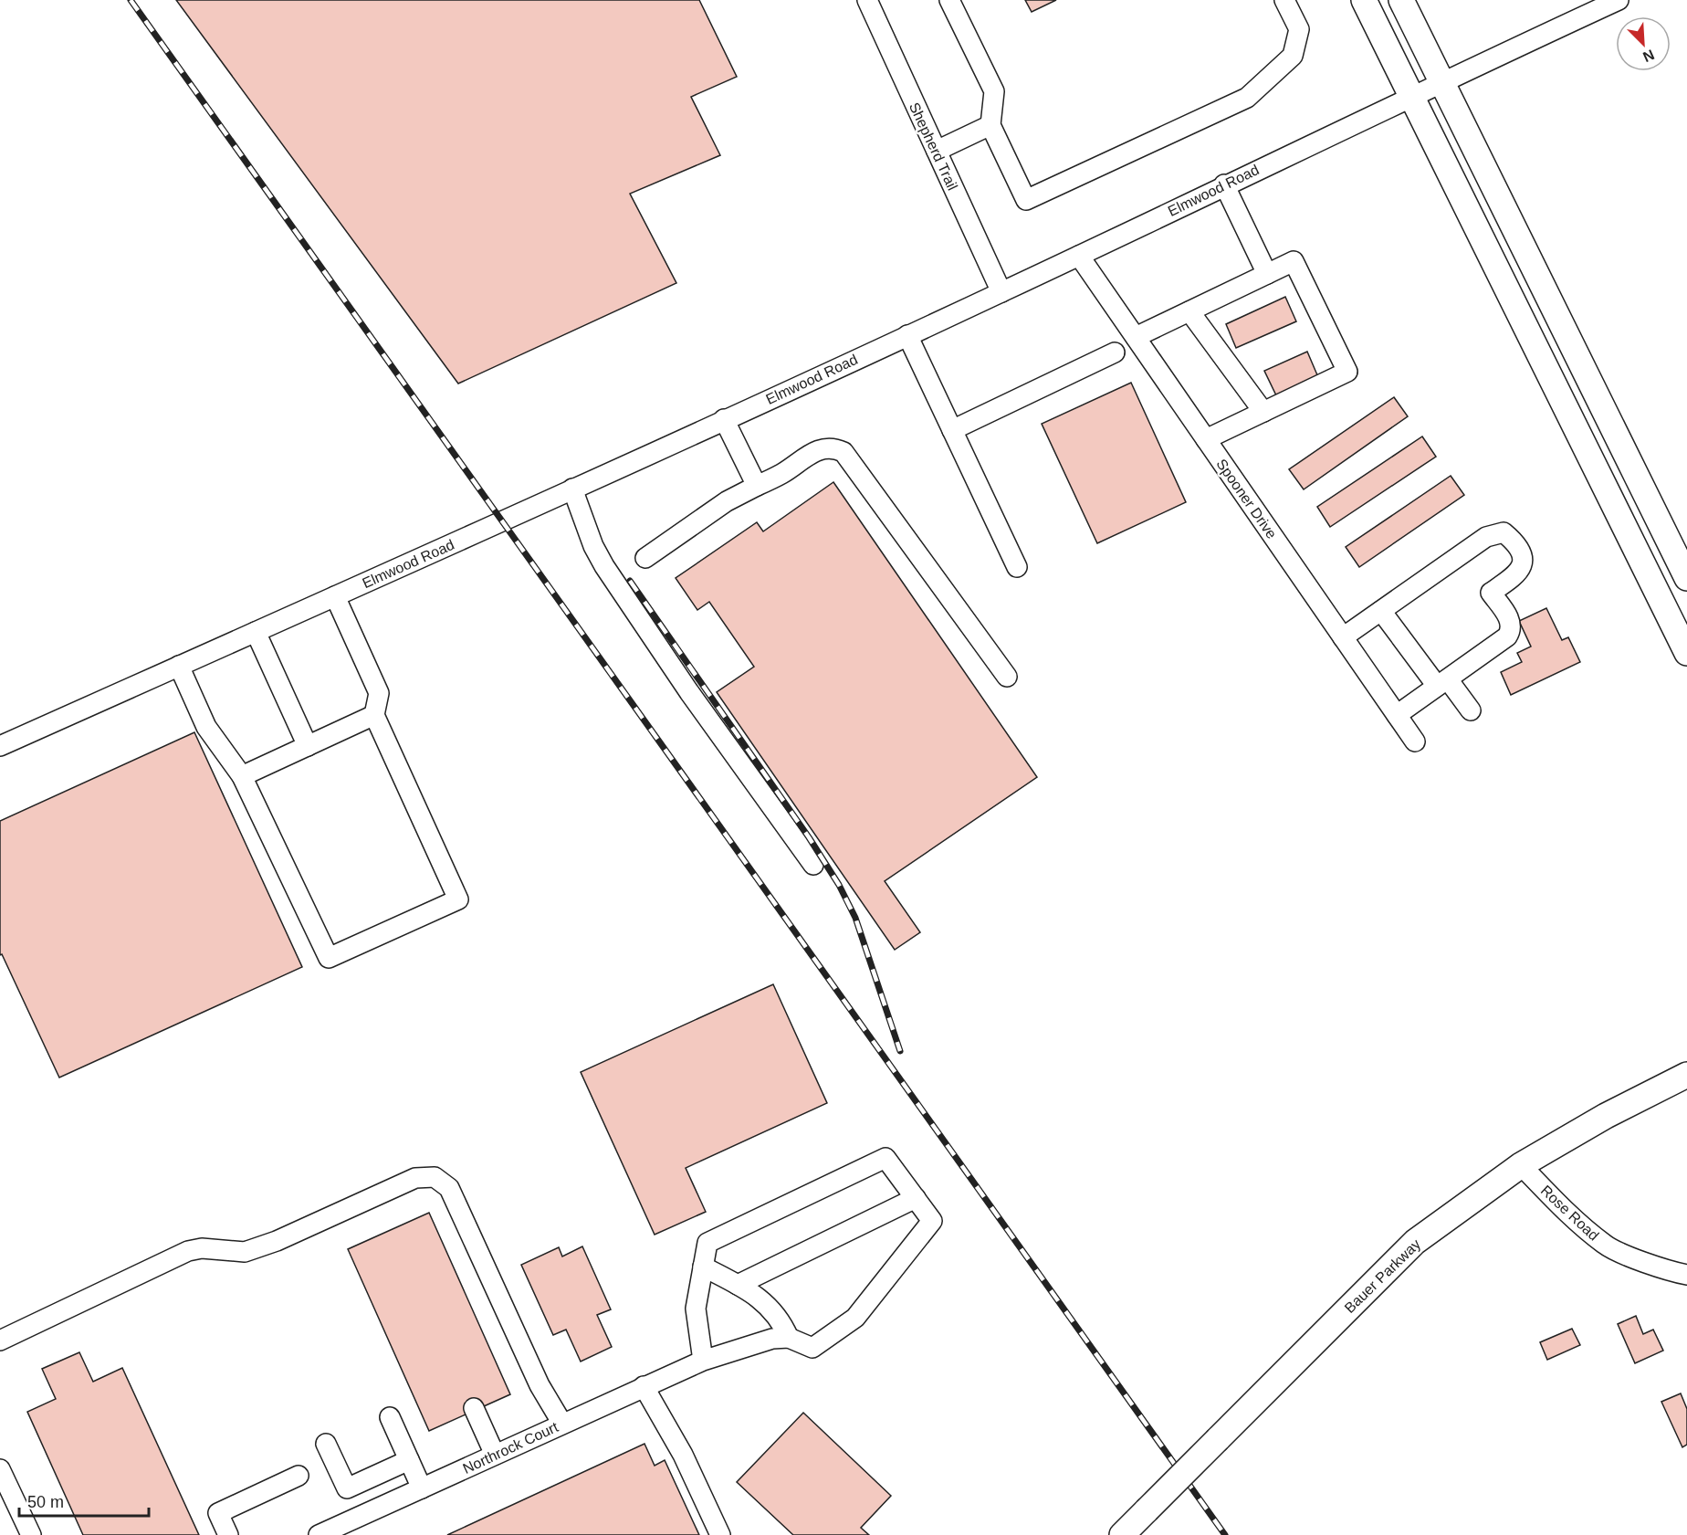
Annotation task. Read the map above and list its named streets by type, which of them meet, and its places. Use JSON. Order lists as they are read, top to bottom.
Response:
{
  "streets": {
    "main road": ["Bauer Parkway"],
    "street": [
      "Shepherd Trail",
      "Elmwood Road",
      "Spooner Drive",
      "Rose Road",
      "Northrock Court"
    ]
  },
  "crossings": [
    ["Shepherd Trail", "Elmwood Road"],
    ["Elmwood Road", "Spooner Drive"],
    ["Rose Road", "Bauer Parkway"]
  ],
  "scale_bar": "50 m",
  "north": "bottom right"
}
